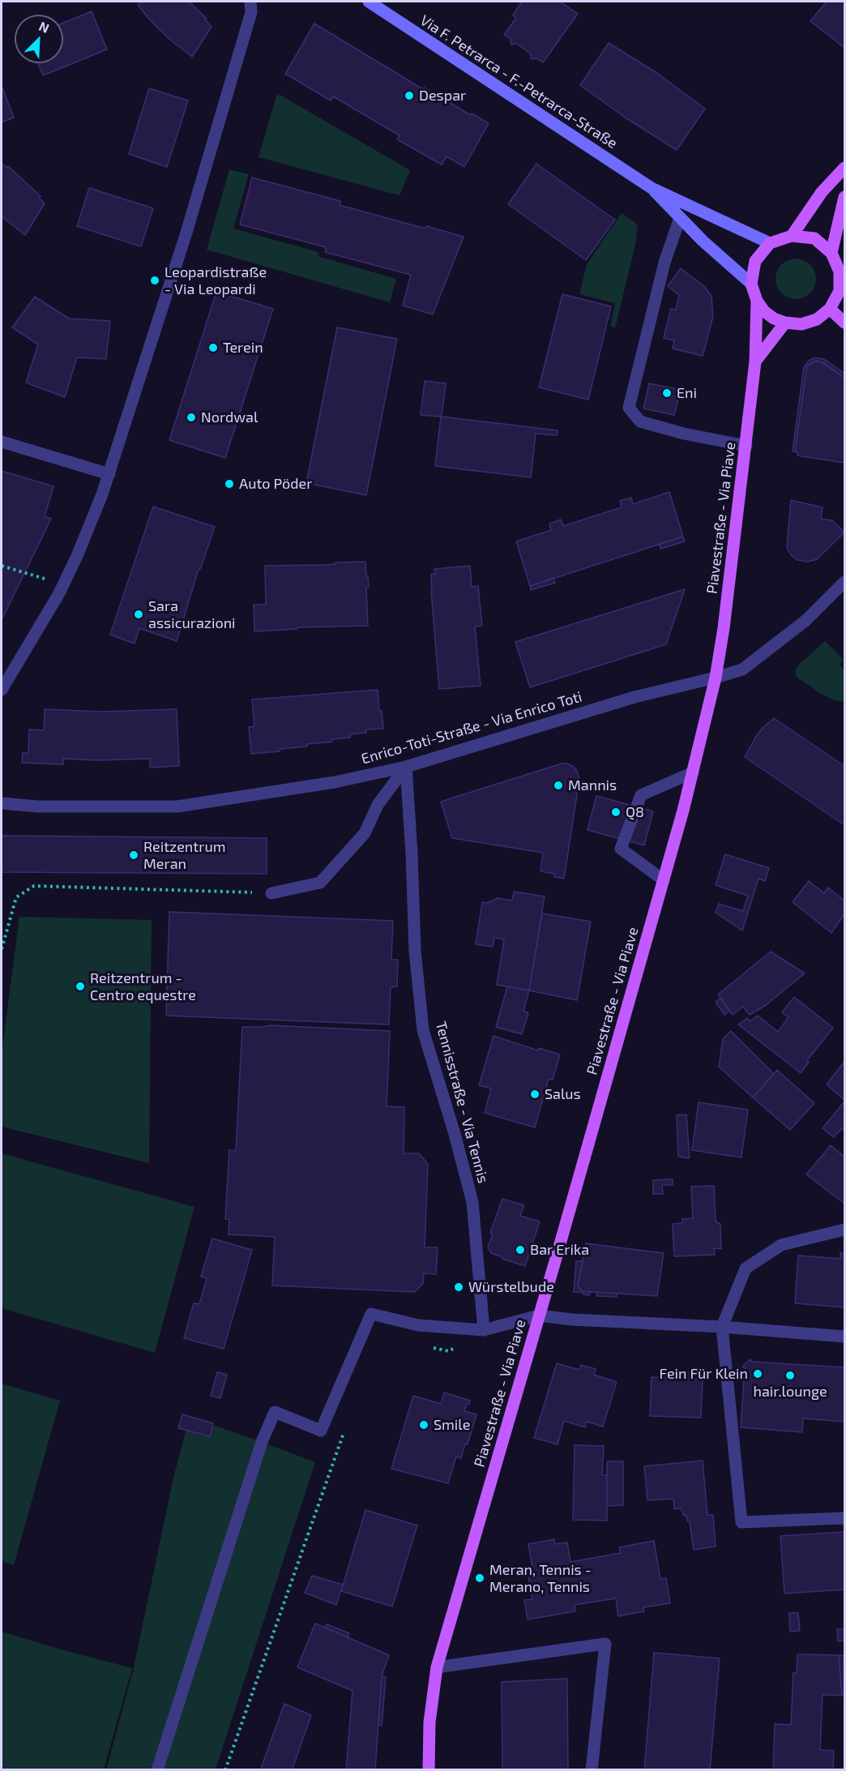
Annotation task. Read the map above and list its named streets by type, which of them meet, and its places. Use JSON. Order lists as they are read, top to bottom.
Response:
{
  "streets": {
    "main road": ["Piavestraße - Via Piave"],
    "street": ["Via F. Petrarca - F.-Petrarca-Straße", "Enrico-Toti-Straße - Via Enrico Toti", "Tennisstraße - Via Tennis"]
  },
  "crossings": [
    ["Via F. Petrarca - F.-Petrarca-Straße", "Piavestraße - Via Piave"],
    ["Piavestraße - Via Piave", "Enrico-Toti-Straße - Via Enrico Toti"],
    ["Enrico-Toti-Straße - Via Enrico Toti", "Tennisstraße - Via Tennis"]
  ],
  "places": [
    "Despar",
    "Leopardistraße - Via Leopardi",
    "Terein",
    "Eni",
    "Nordwal",
    "Auto Pöder",
    "Sara assicurazioni",
    "Mannis",
    "Q8",
    "Reitzentrum Meran",
    "Reitzentrum - Centro equestre",
    "Salus",
    "Bar Erika",
    "Würstelbude",
    "Fein Für Klein",
    "hair.lounge",
    "Smile",
    "Meran, Tennis - Merano, Tennis"
  ],
  "north": "top right"
}
